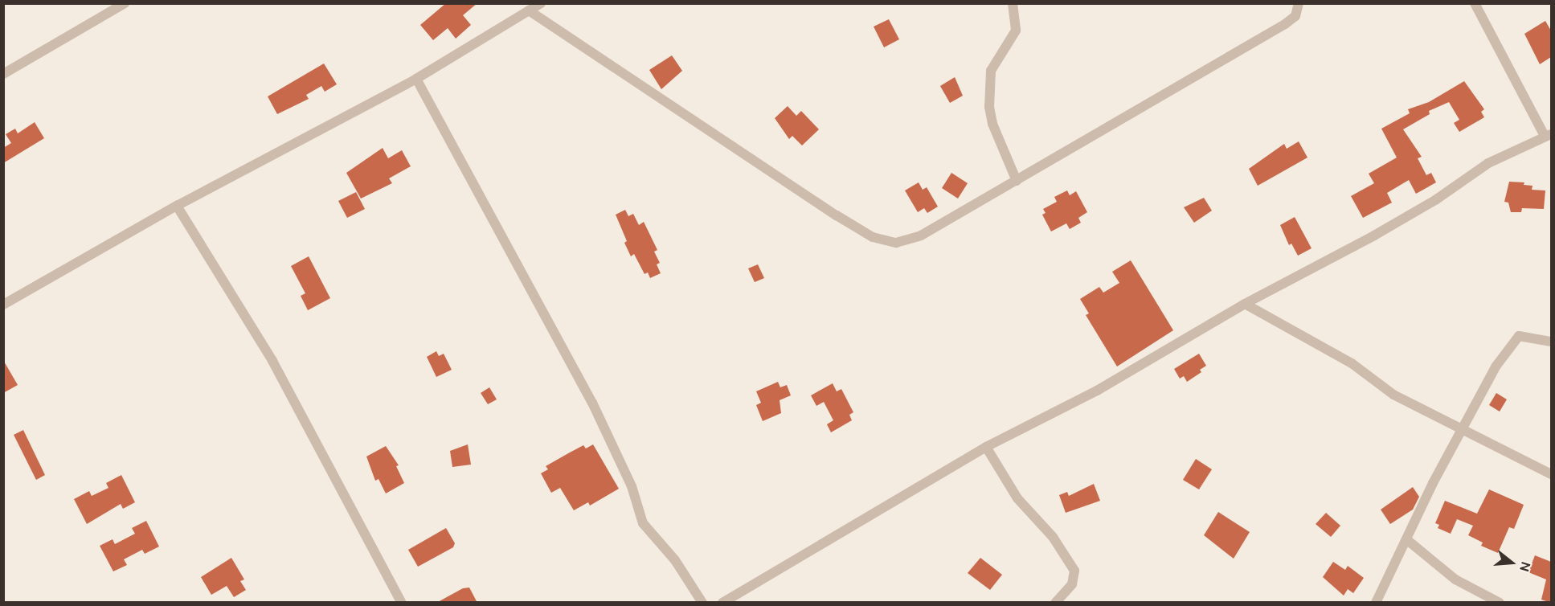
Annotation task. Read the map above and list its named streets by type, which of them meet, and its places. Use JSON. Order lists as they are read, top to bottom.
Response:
{
  "north": "right"
}
